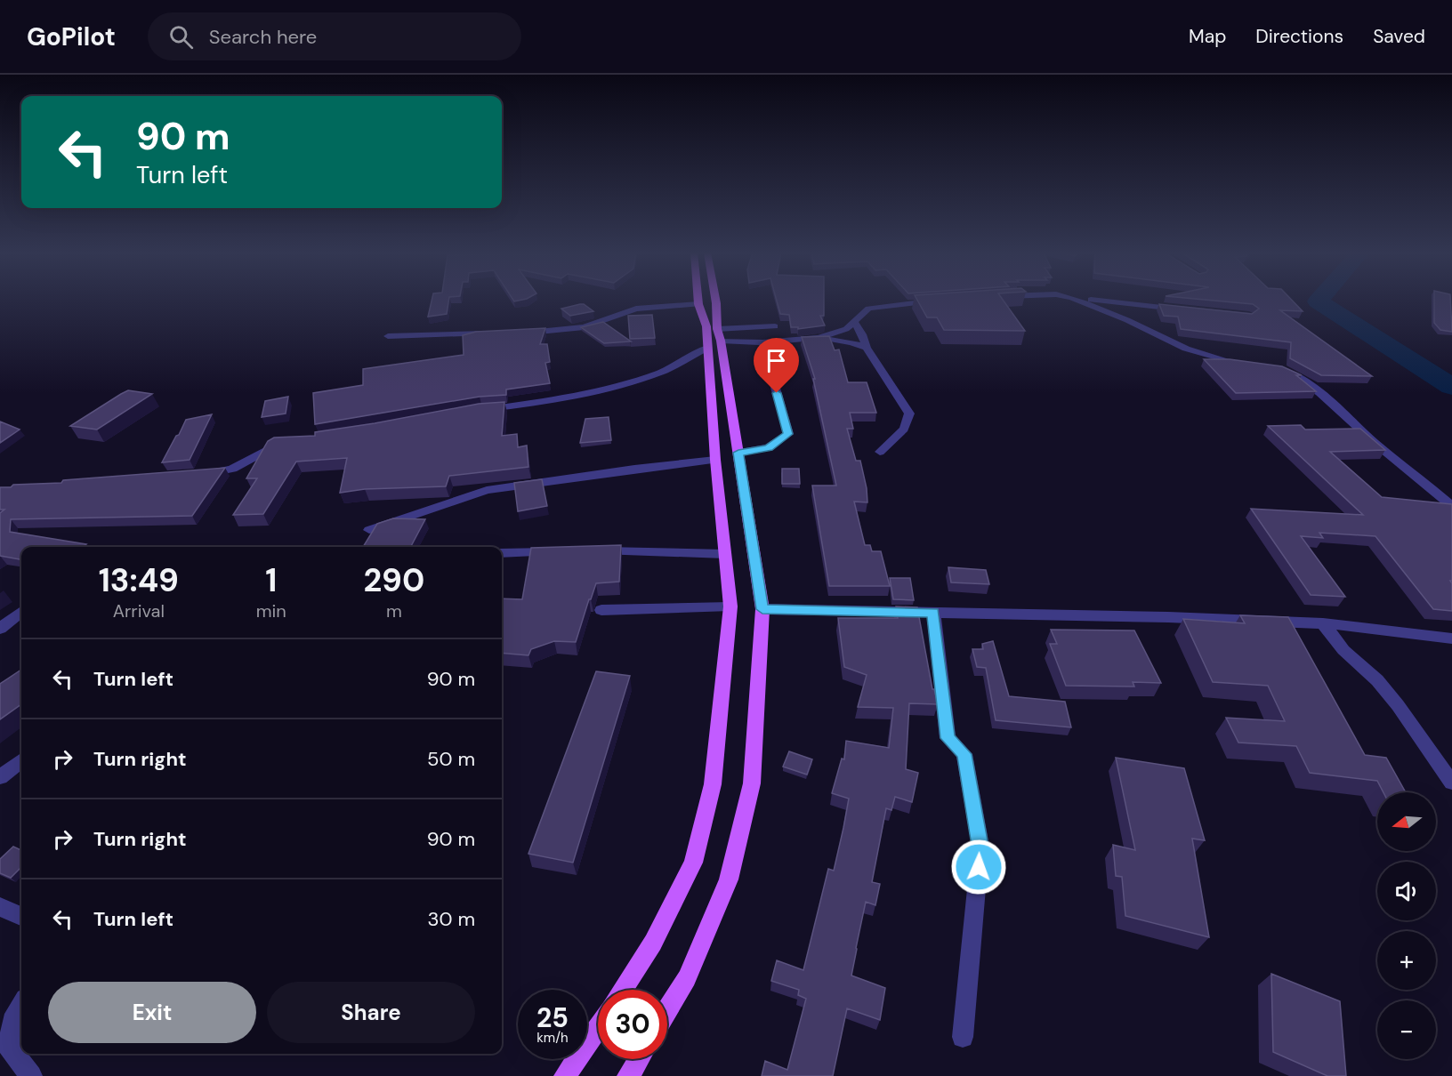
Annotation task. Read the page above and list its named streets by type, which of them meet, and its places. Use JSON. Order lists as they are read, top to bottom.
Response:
{
  "north": "left",
  "page": {
    "header": "GoPilot",
    "search": "Search here",
    "nav": ["Map", "Directions", "Saved"],
    "turn": ["90 m", "Turn left"],
    "eta": [
      "13:49",
      "Arrival",
      "1",
      "min",
      "290",
      "m"
    ],
    "list": [
      {
        "name": "Turn left",
        "value": "90 m"
      },
      {
        "name": "Turn right",
        "value": "50 m"
      },
      {
        "name": "Turn right",
        "value": "90 m"
      },
      {
        "name": "Turn left",
        "value": "30 m"
      }
    ],
    "map_buttons": ["+", "−"],
    "buttons": ["Exit", "Share"],
    "speed": "25 km/h",
    "limit": "30"
  }
}
